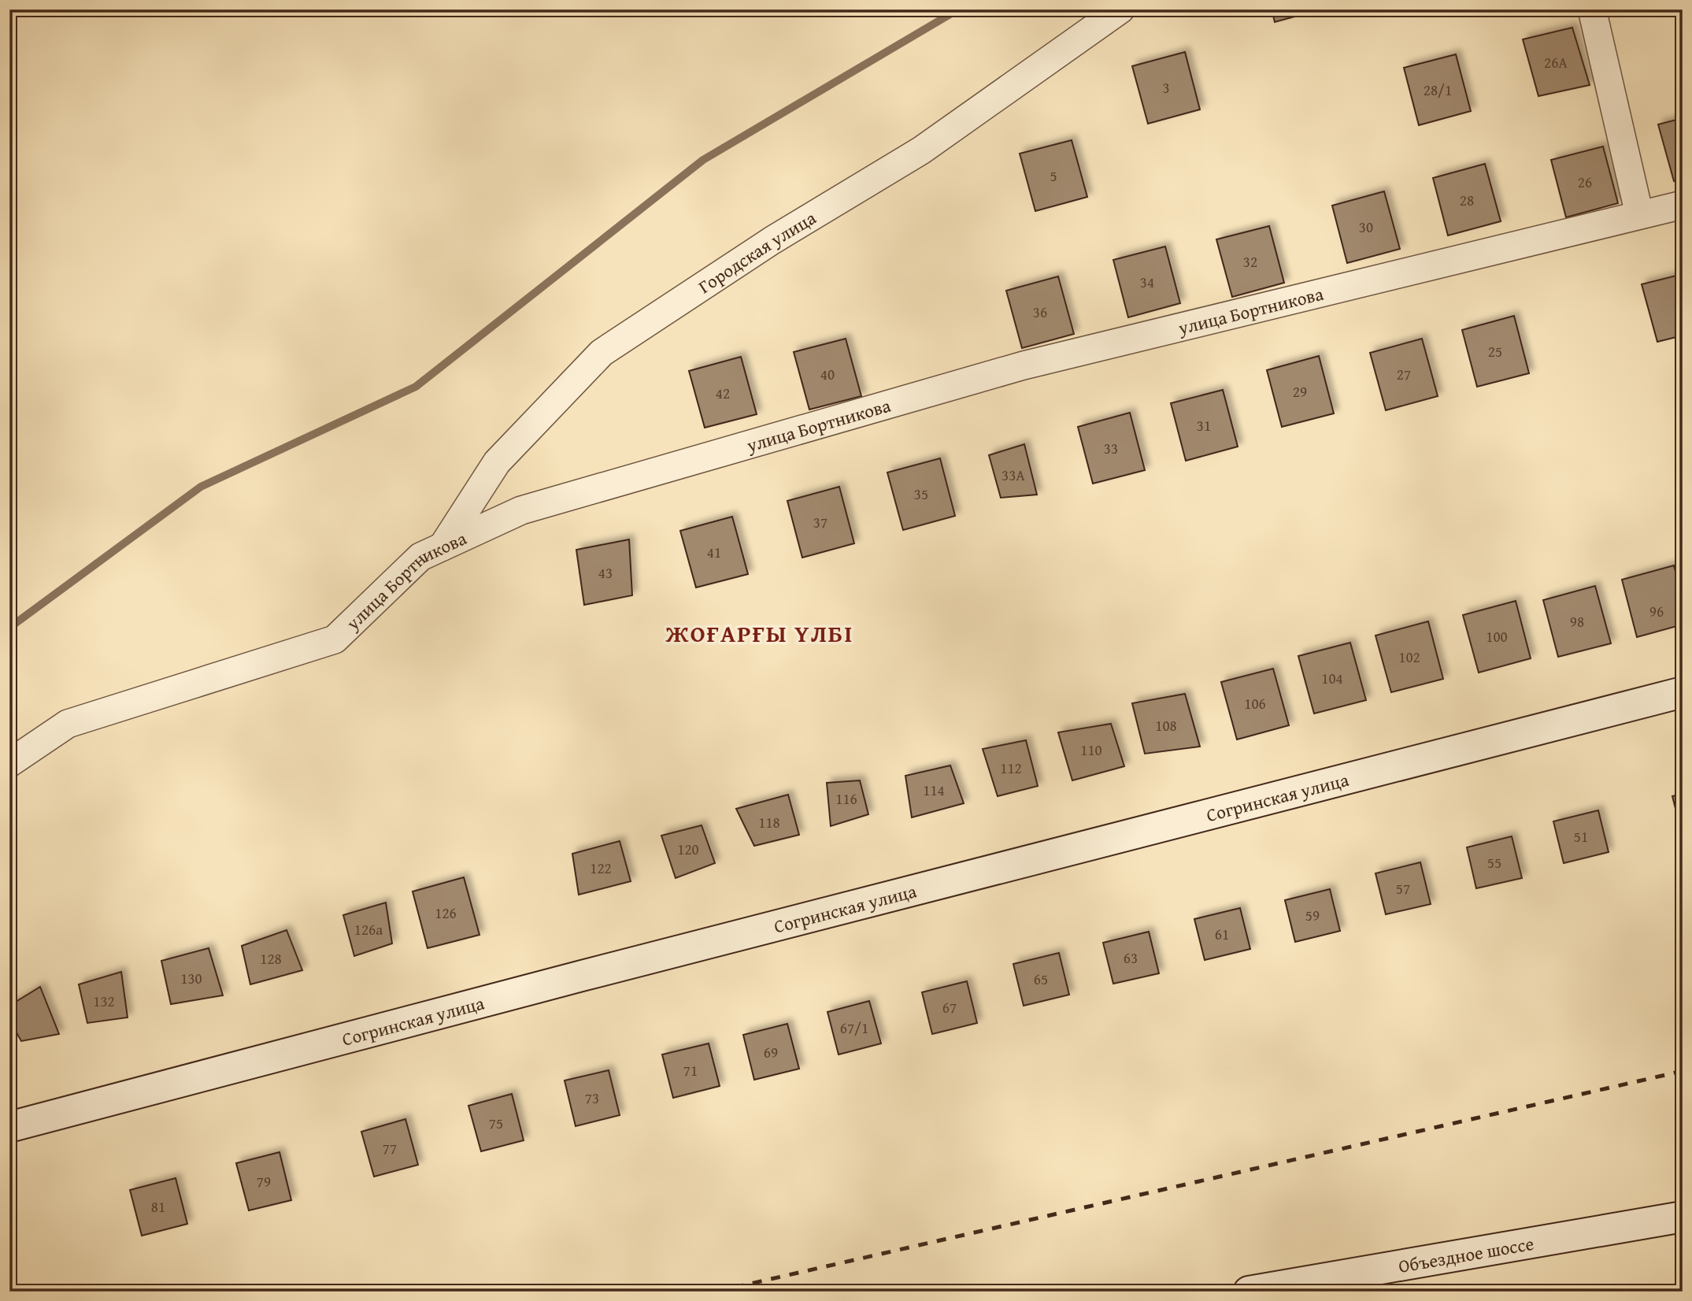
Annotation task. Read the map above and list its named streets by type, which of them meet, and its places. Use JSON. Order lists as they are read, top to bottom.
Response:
{
  "streets": {
    "main road": ["Согринская улица", "Объездное шоссе"],
    "street": ["Городская улица", "улица Бортникова"]
  },
  "crossings": [
    ["Городская улица", "улица Бортникова"]
  ],
  "districts": ["ЖОҒАРҒЫ ҮЛБІ"],
  "house_numbers": [
    "26А",
    "3",
    "28/1",
    "5",
    "26",
    "28",
    "30",
    "32",
    "34",
    "36",
    "25",
    "40",
    "27",
    "29",
    "42",
    "31",
    "33",
    "33А",
    "35",
    "37",
    "41",
    "43",
    "96",
    "98",
    "100",
    "102",
    "104",
    "106",
    "108",
    "110",
    "112",
    "114",
    "116",
    "118",
    "51",
    "120",
    "55",
    "122",
    "57",
    "126",
    "59",
    "126а",
    "61",
    "63",
    "128",
    "130",
    "65",
    "132",
    "67",
    "67/1",
    "69",
    "71",
    "73",
    "75",
    "77",
    "79",
    "81"
  ]
}
